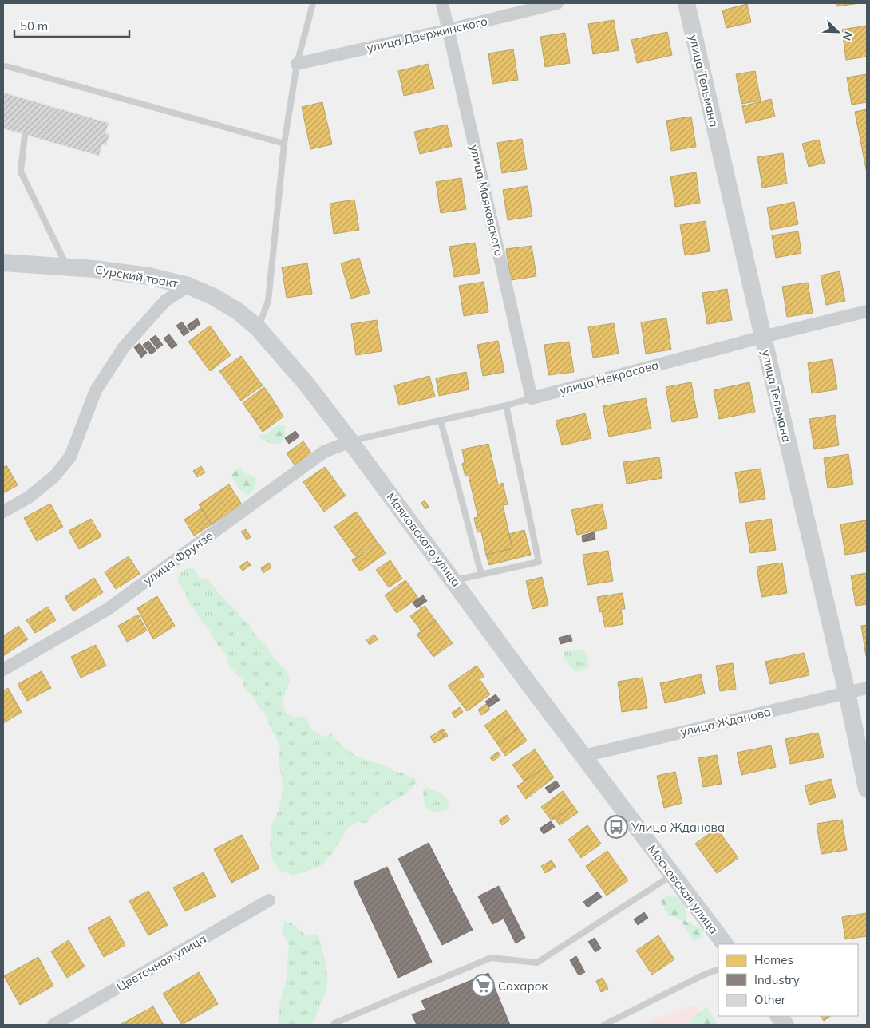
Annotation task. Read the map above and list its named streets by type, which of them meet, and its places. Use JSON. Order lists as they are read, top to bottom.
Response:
{
  "streets": {
    "street": [
      "улица Дзержинского",
      "улица Тельмана",
      "улица Маяковского",
      "Сурский тракт",
      "улица Некрасова",
      "Маяковского улица",
      "улица Фрунзе",
      "улица Жданова",
      "Московская улица",
      "Цветочная улица"
    ]
  },
  "crossings": [
    ["улица Дзержинского", "улица Маяковского"],
    ["улица Тельмана", "улица Некрасова"],
    ["улица Тельмана", "улица Жданова"],
    ["улица Маяковского", "улица Некрасова"],
    ["Сурский тракт", "Маяковского улица"],
    ["улица Некрасова", "Маяковского улица"],
    ["улица Некрасова", "улица Фрунзе"],
    ["Маяковского улица", "улица Фрунзе"],
    ["Маяковского улица", "улица Жданова"],
    ["Маяковского улица", "Московская улица"],
    ["улица Жданова", "Московская улица"]
  ],
  "places": {
    "bus stop": ["Улица Жданова"],
    "supermarket": ["Сахарок"]
  },
  "legend": ["Homes", "Industry", "Other"],
  "scale_bar": "50 m",
  "north": "bottom right"
}
